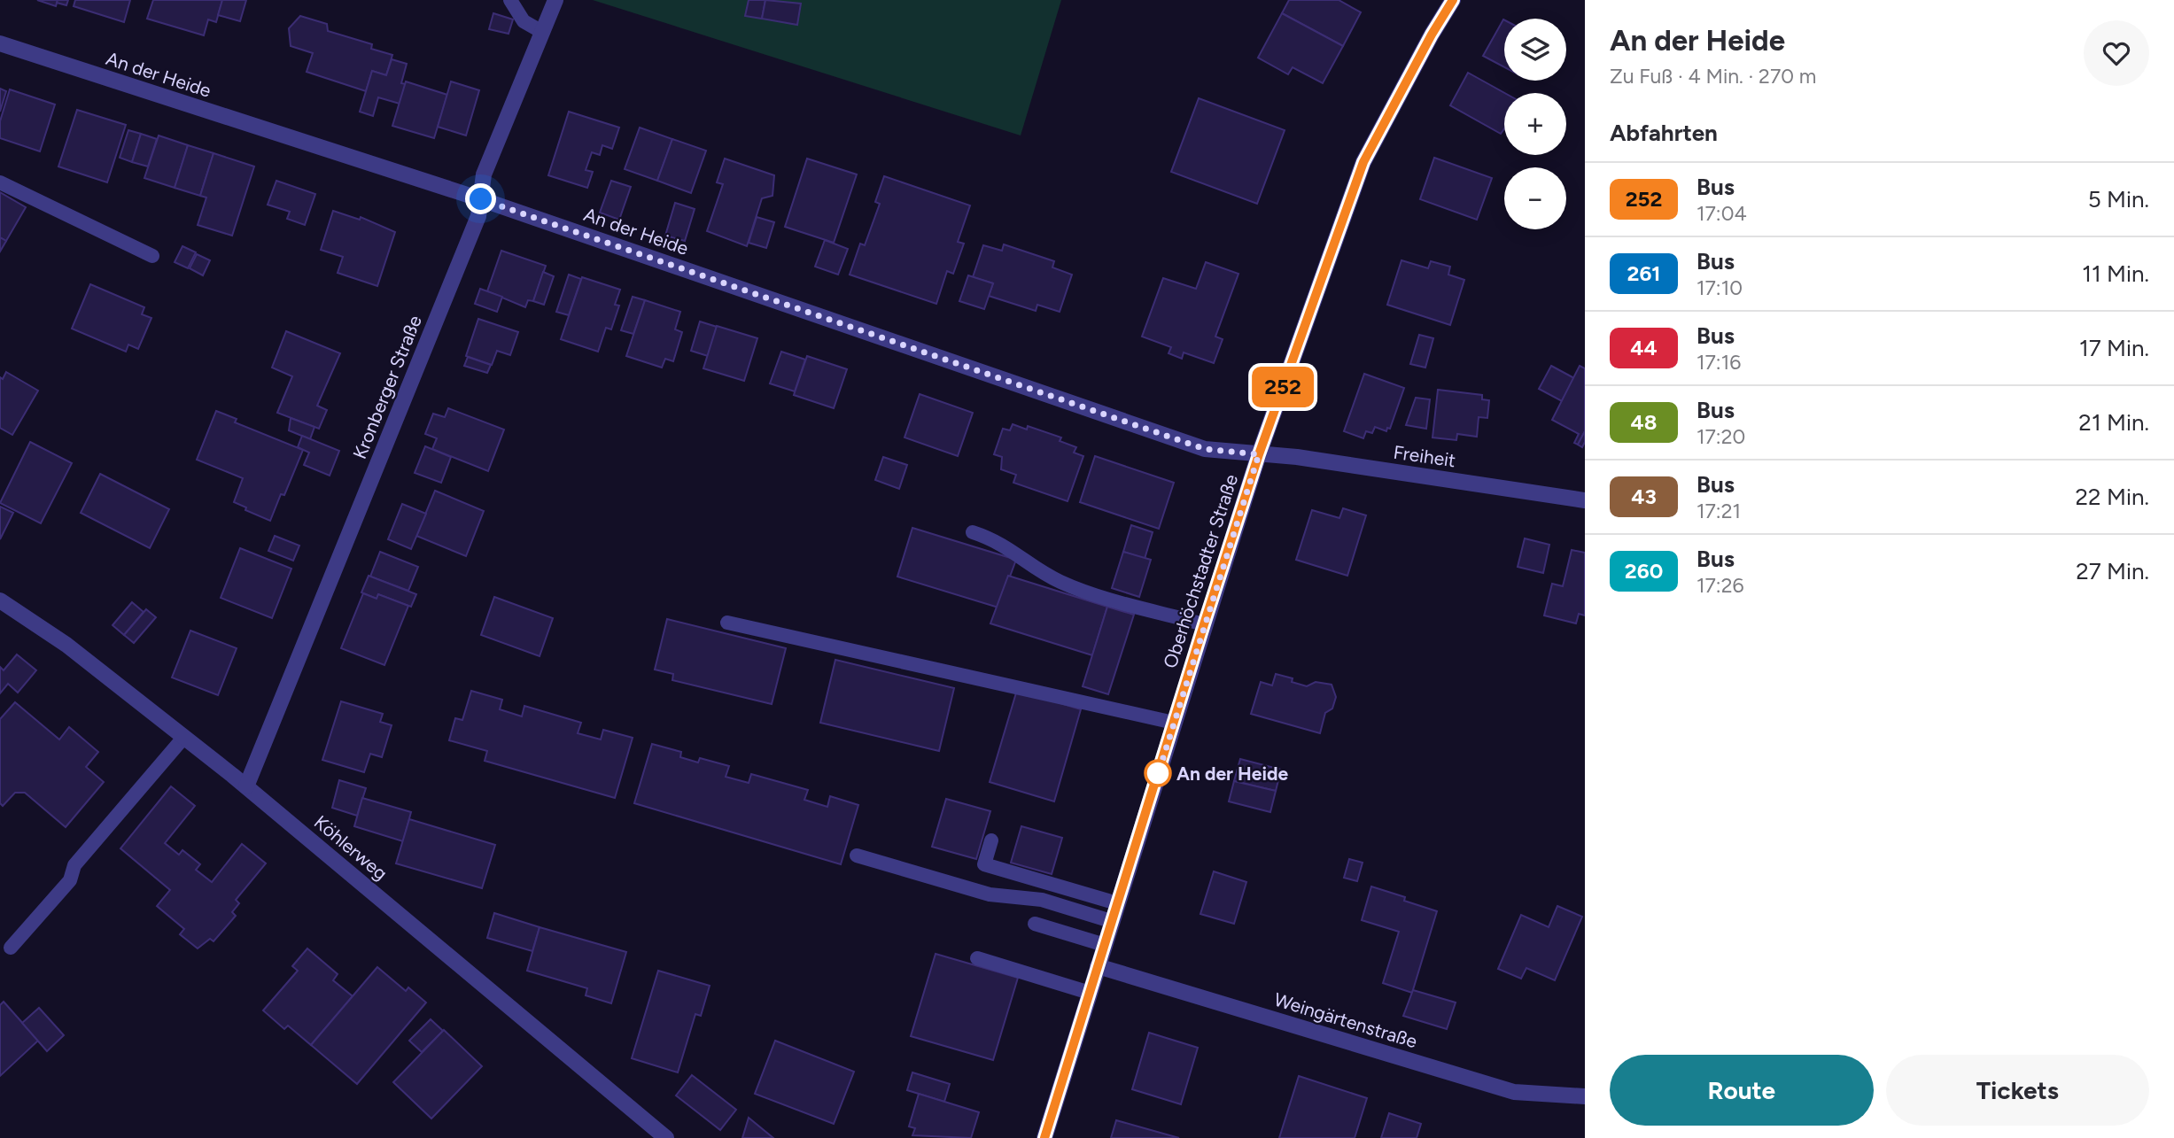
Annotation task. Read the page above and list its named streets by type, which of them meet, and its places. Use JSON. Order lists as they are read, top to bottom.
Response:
{
  "streets": {
    "street": [
      "An der Heide",
      "Kronberger Straße",
      "Freiheit",
      "Oberhöchstadter Straße",
      "Köhlerweg",
      "Weingärtenstraße"
    ]
  },
  "crossings": [
    ["An der Heide", "Kronberger Straße"],
    ["An der Heide", "Freiheit"],
    ["An der Heide", "Oberhöchstadter Straße"],
    ["Kronberger Straße", "Köhlerweg"],
    ["Freiheit", "Oberhöchstadter Straße"],
    ["Oberhöchstadter Straße", "Weingärtenstraße"]
  ],
  "places": ["An der Heide"],
  "lines": ["bus line 252"],
  "page": {
    "on_map": "252",
    "heading": [
      ["An der Heide", "Zu Fuß · 4 Min. · 270 m"],
      "Abfahrten"
    ],
    "map_buttons": ["+", "−"],
    "list": [
      {
        "mark": "252",
        "name": "Bus",
        "note": "17:04",
        "value": "5 Min."
      },
      {
        "mark": "261",
        "name": "Bus",
        "note": "17:10",
        "value": "11 Min."
      },
      {
        "mark": "44",
        "name": "Bus",
        "note": "17:16",
        "value": "17 Min."
      },
      {
        "mark": "48",
        "name": "Bus",
        "note": "17:20",
        "value": "21 Min."
      },
      {
        "mark": "43",
        "name": "Bus",
        "note": "17:21",
        "value": "22 Min."
      },
      {
        "mark": "260",
        "name": "Bus",
        "note": "17:26",
        "value": "27 Min."
      }
    ],
    "buttons": ["Route", "Tickets"]
  }
}
